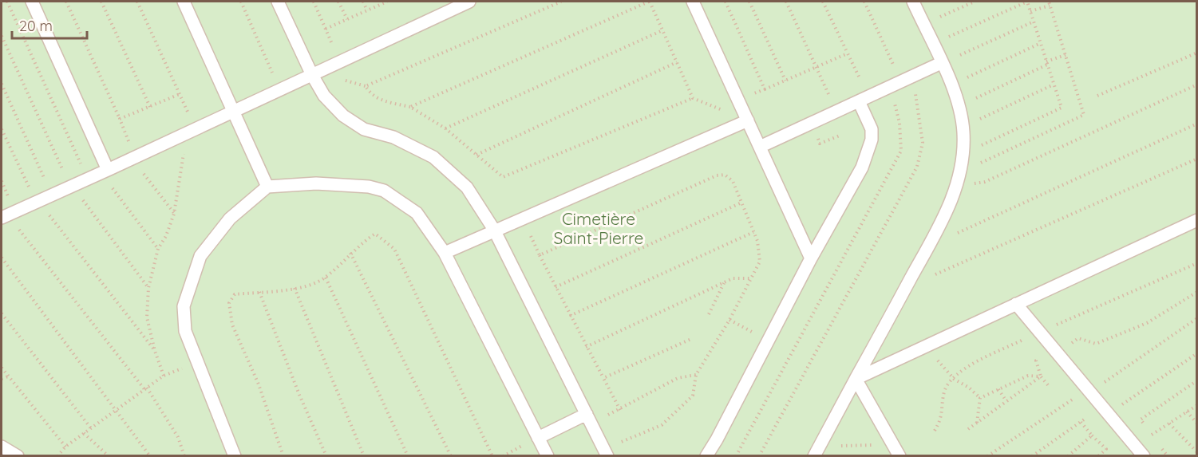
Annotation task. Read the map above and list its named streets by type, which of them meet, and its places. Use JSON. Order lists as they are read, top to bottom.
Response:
{
  "parks": ["Cimetière Saint-Pierre"],
  "scale_bar": "20 m"
}
